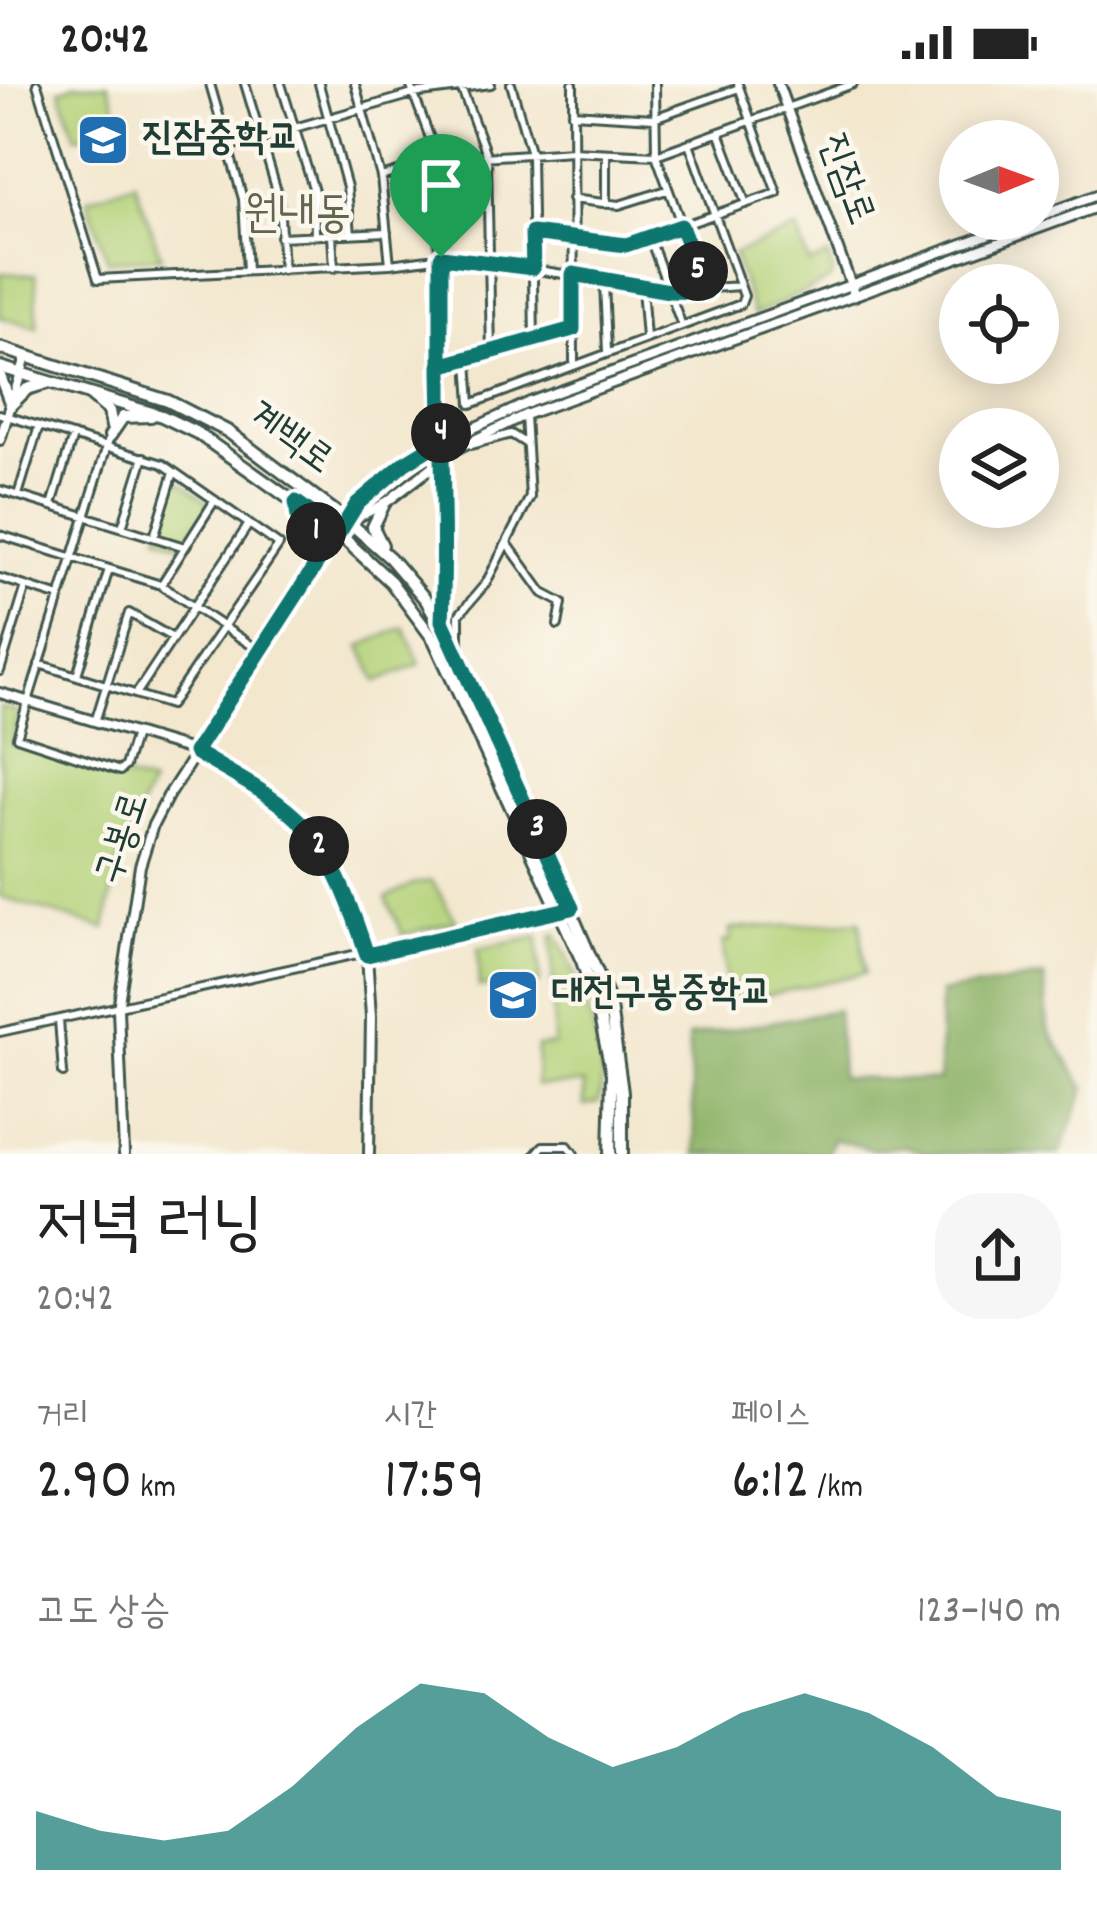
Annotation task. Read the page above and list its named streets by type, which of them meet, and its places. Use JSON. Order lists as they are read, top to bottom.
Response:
{
  "streets": {
    "main road": ["계백로"],
    "street": ["진잠로", "구봉로"]
  },
  "crossings": [
    ["계백로", "구봉로"]
  ],
  "districts": ["원내동"],
  "places": {
    "school or university": ["진잠중학교", "대전구봉중학교"]
  },
  "north": "right",
  "page": {
    "status": "20:42",
    "pins": [
      "5",
      "4",
      "1",
      "3",
      "2"
    ],
    "heading": ["저녁 러닝", "20:42"],
    "stats": [
      ["거리", "2.90 km"],
      ["시간", "17:59"],
      ["페이스", "6:12 /km"]
    ],
    "chart": ["고도 상승", "123–140 m"]
  }
}
